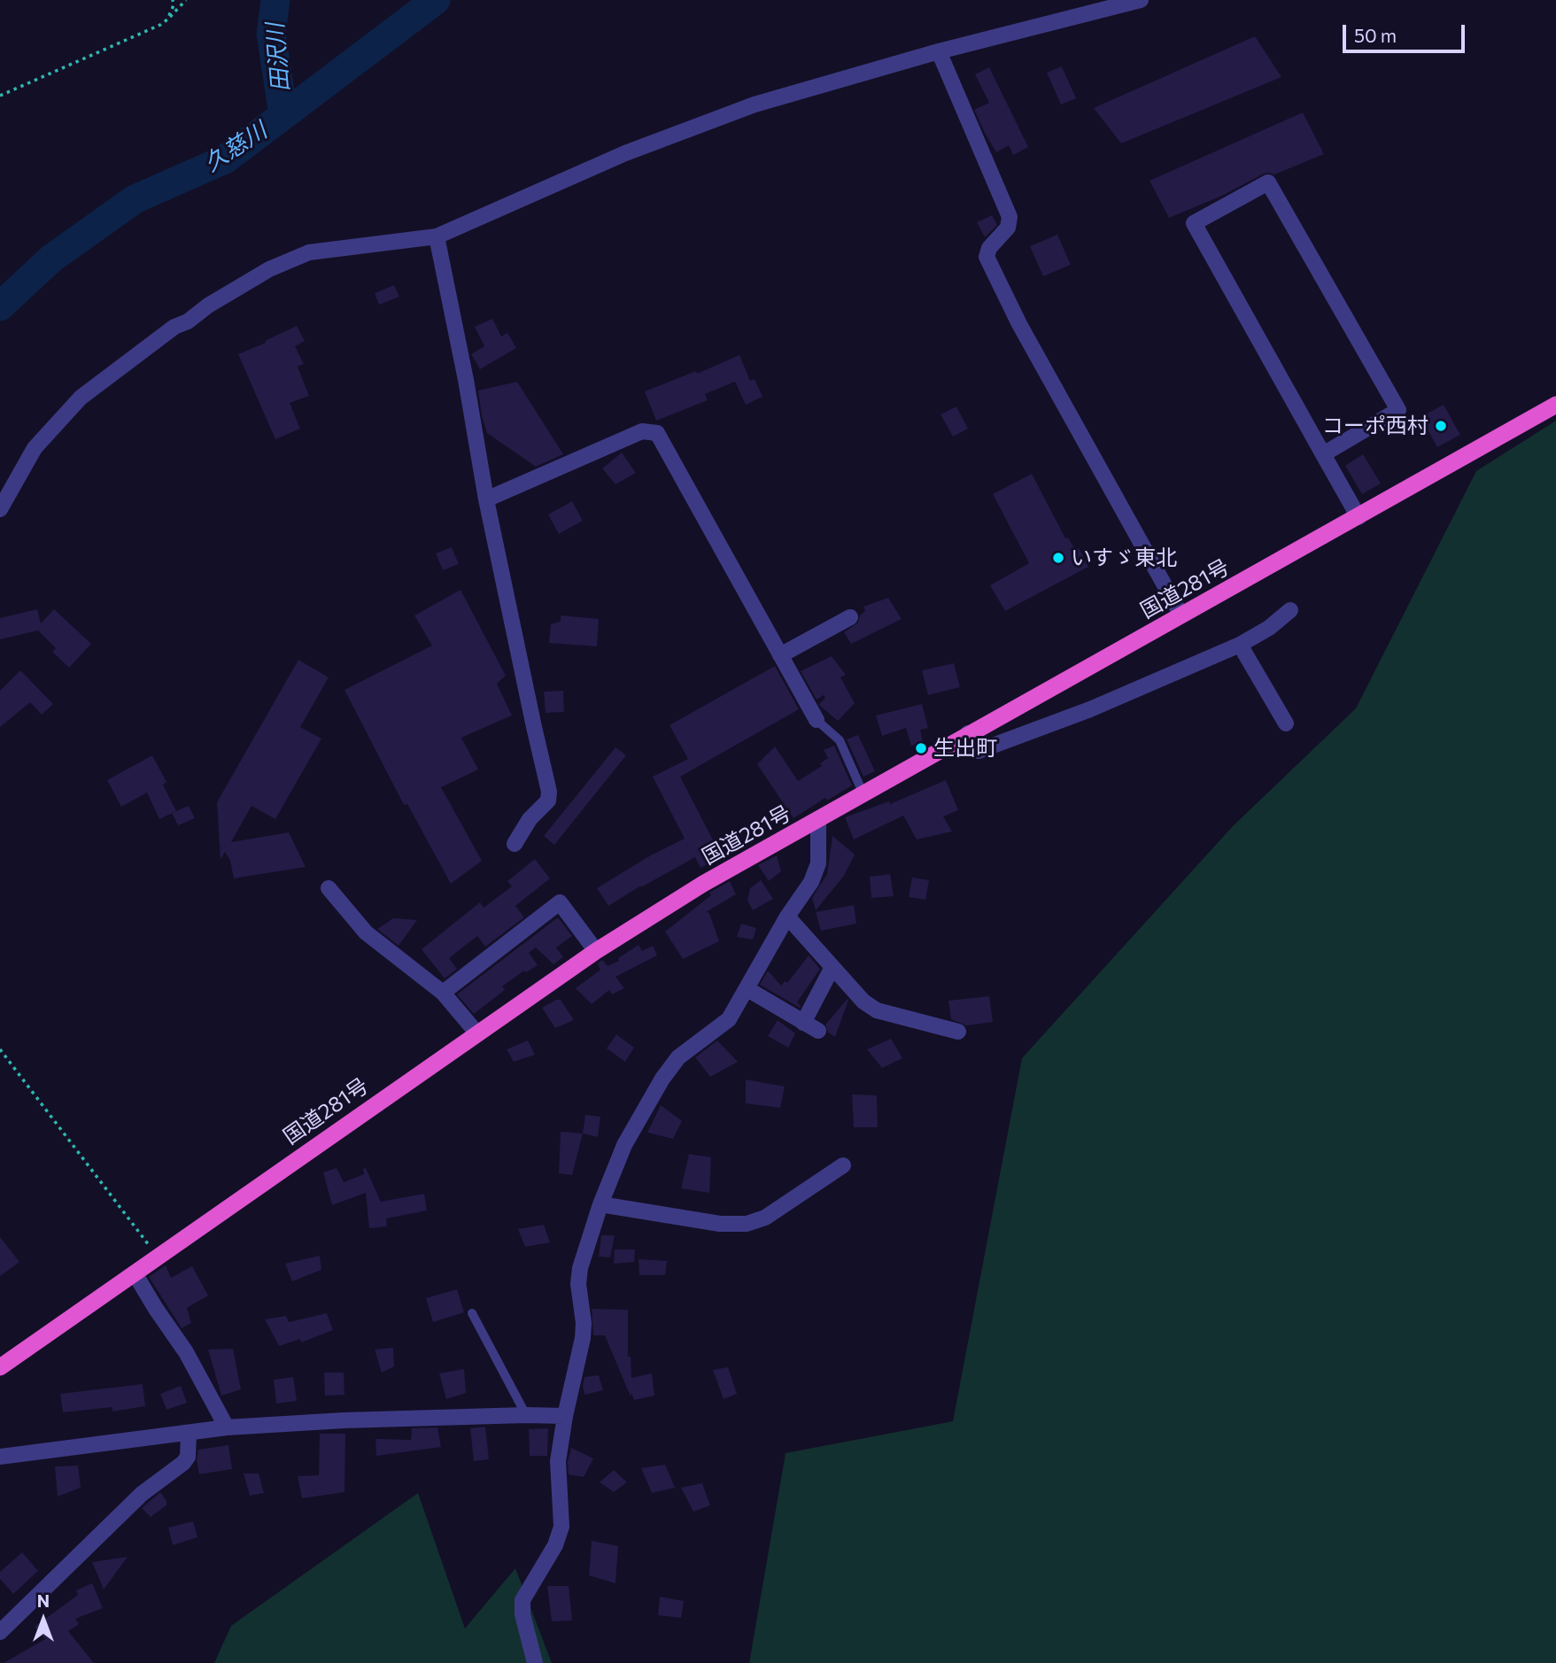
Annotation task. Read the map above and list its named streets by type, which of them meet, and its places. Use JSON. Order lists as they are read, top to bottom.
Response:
{
  "streets": {
    "highway": ["国道281号"]
  },
  "water": ["田沢川", "久慈川"],
  "places": ["コーポ西村", "いすゞ東北", "生出町"],
  "scale_bar": "50 m",
  "north": "top"
}
